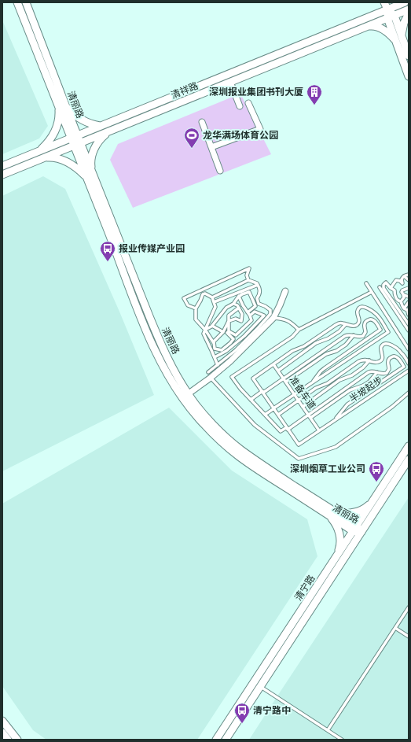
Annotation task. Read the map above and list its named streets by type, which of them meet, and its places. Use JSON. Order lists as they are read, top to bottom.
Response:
{
  "streets": {
    "street": ["清祥路", "清丽路", "清宁路"],
    "lane": ["半坡起步", "准备车道"]
  },
  "crossings": [
    ["清祥路", "清丽路"],
    ["清丽路", "清宁路"],
    ["半坡起步", "准备车道"]
  ],
  "places": {
    "building": ["深圳报业集团书刊大厦"],
    "sports": ["龙华满场体育公园"],
    "bus stop": ["报业传媒产业园", "深圳烟草工业公司", "清宁路中"]
  }
}
